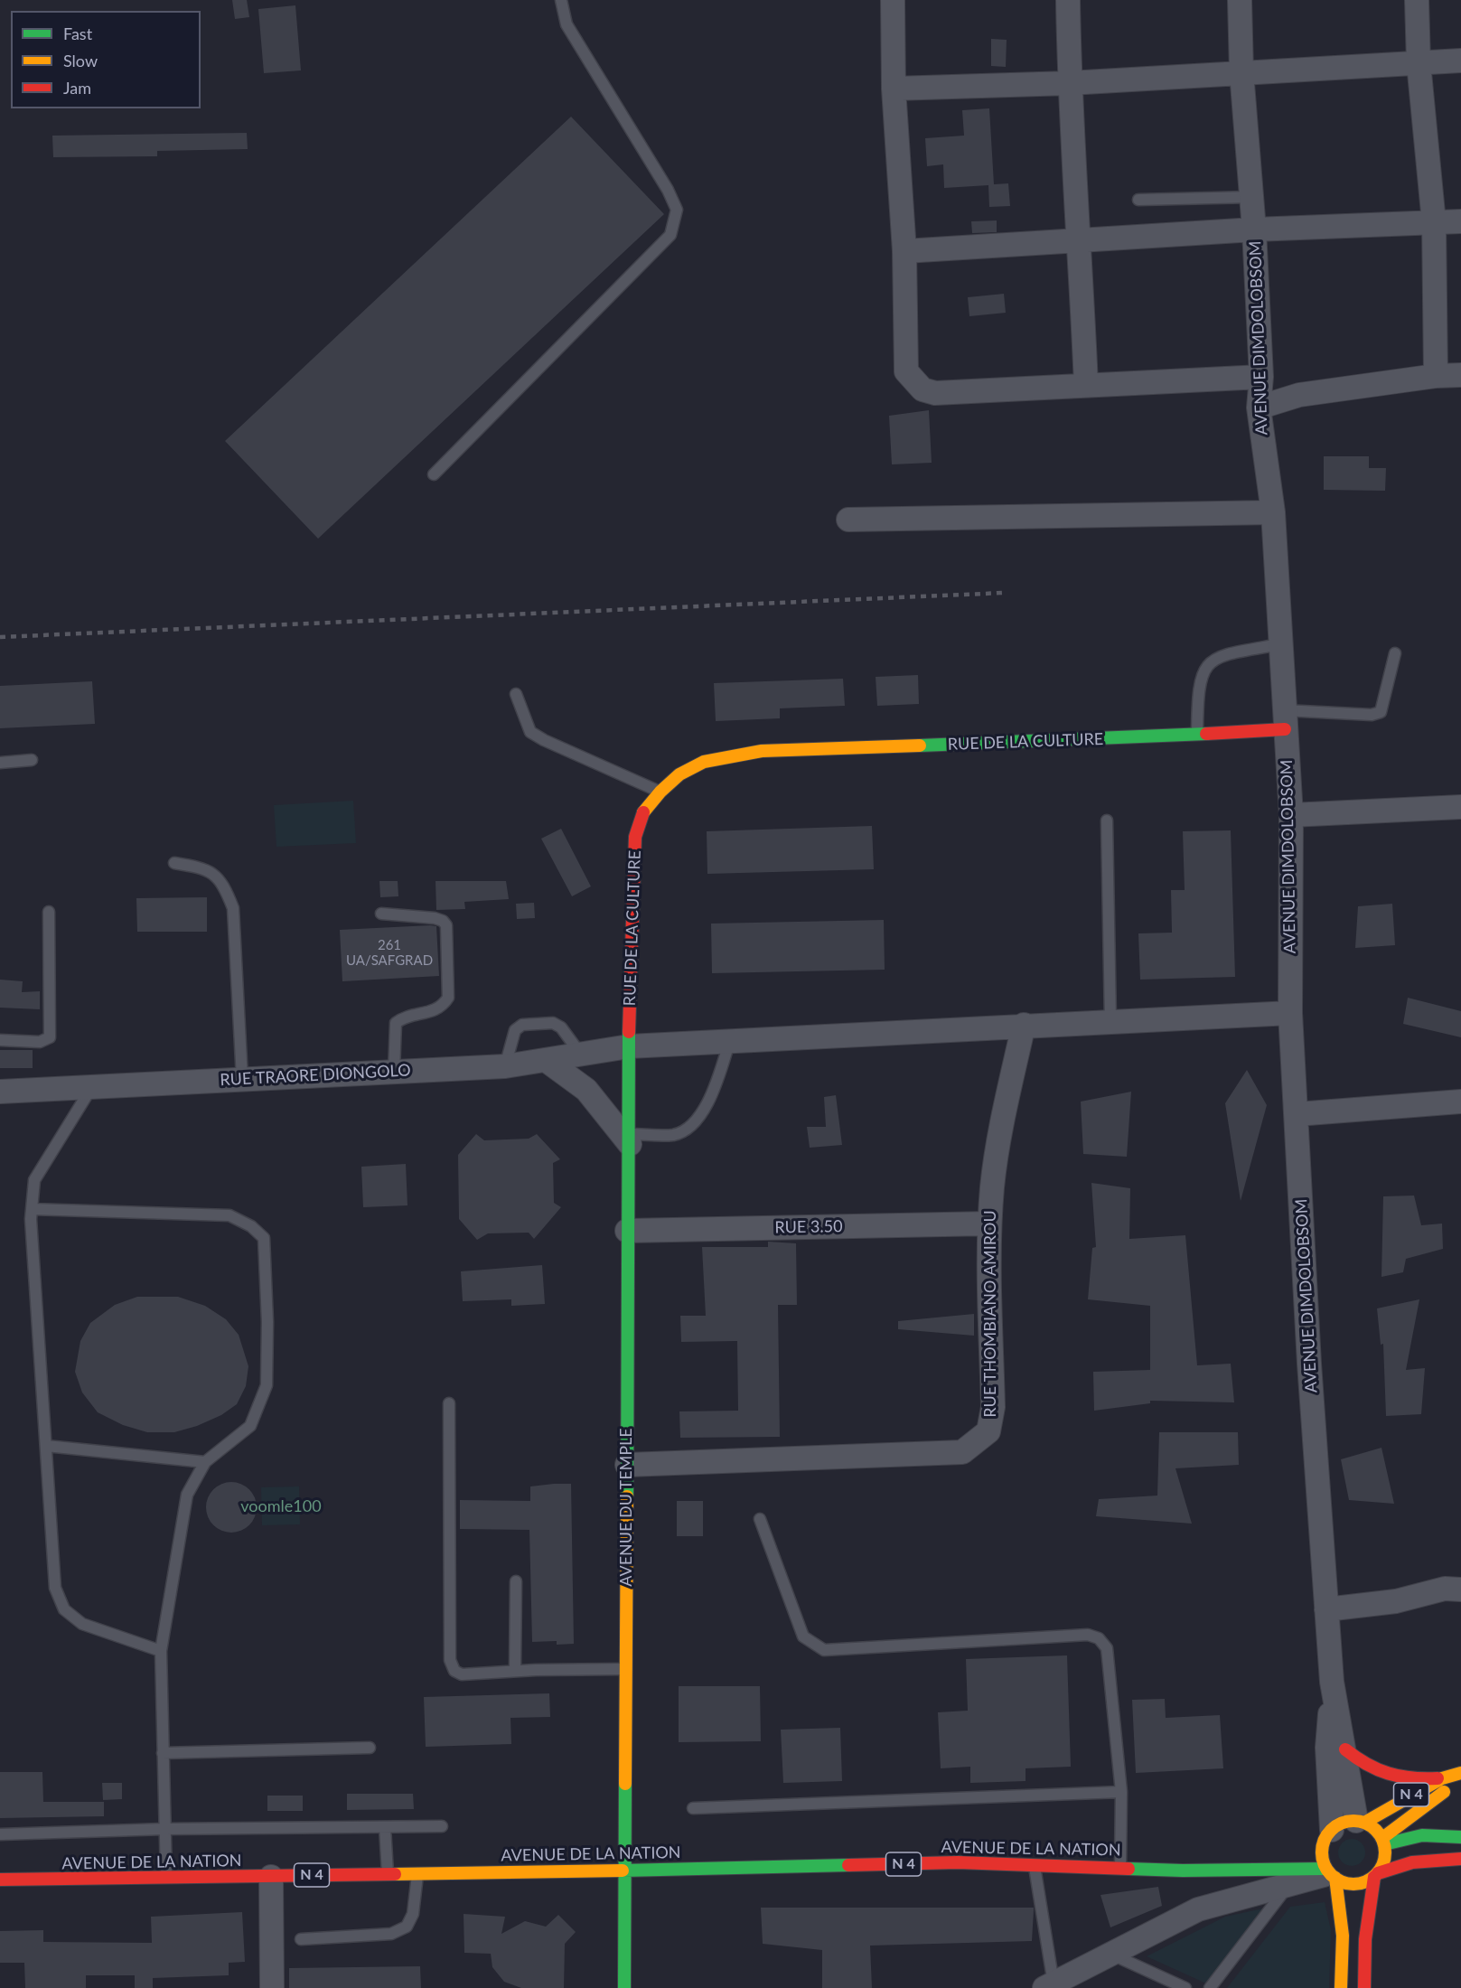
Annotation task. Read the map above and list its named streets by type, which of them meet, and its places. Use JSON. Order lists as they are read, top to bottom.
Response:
{
  "streets": {
    "main road": [
      "RUE DE LA CULTURE",
      "AVENUE DU TEMPLE",
      "N 4",
      "AVENUE DE LA NATION"
    ],
    "street": [
      "AVENUE DIMDOLOBSOM",
      "RUE TRAORE DIONGOLO",
      "RUE 3.50",
      "RUE THOMBIANO AMIROU"
    ]
  },
  "crossings": [
    ["AVENUE DIMDOLOBSOM", "RUE DE LA CULTURE"],
    ["AVENUE DIMDOLOBSOM", "N 4"],
    ["AVENUE DIMDOLOBSOM", "AVENUE DE LA NATION"],
    ["RUE DE LA CULTURE", "RUE TRAORE DIONGOLO"],
    ["RUE DE LA CULTURE", "AVENUE DU TEMPLE"],
    ["RUE TRAORE DIONGOLO", "AVENUE DU TEMPLE"],
    ["RUE 3.50", "RUE THOMBIANO AMIROU"],
    ["RUE 3.50", "AVENUE DU TEMPLE"],
    ["RUE THOMBIANO AMIROU", "AVENUE DU TEMPLE"],
    ["AVENUE DU TEMPLE", "AVENUE DE LA NATION"],
    ["N 4", "AVENUE DE LA NATION"]
  ],
  "parks": ["voomle100"],
  "house_numbers": ["261 UA/SAFGRAD"],
  "legend": ["Fast", "Slow", "Jam"]
}
